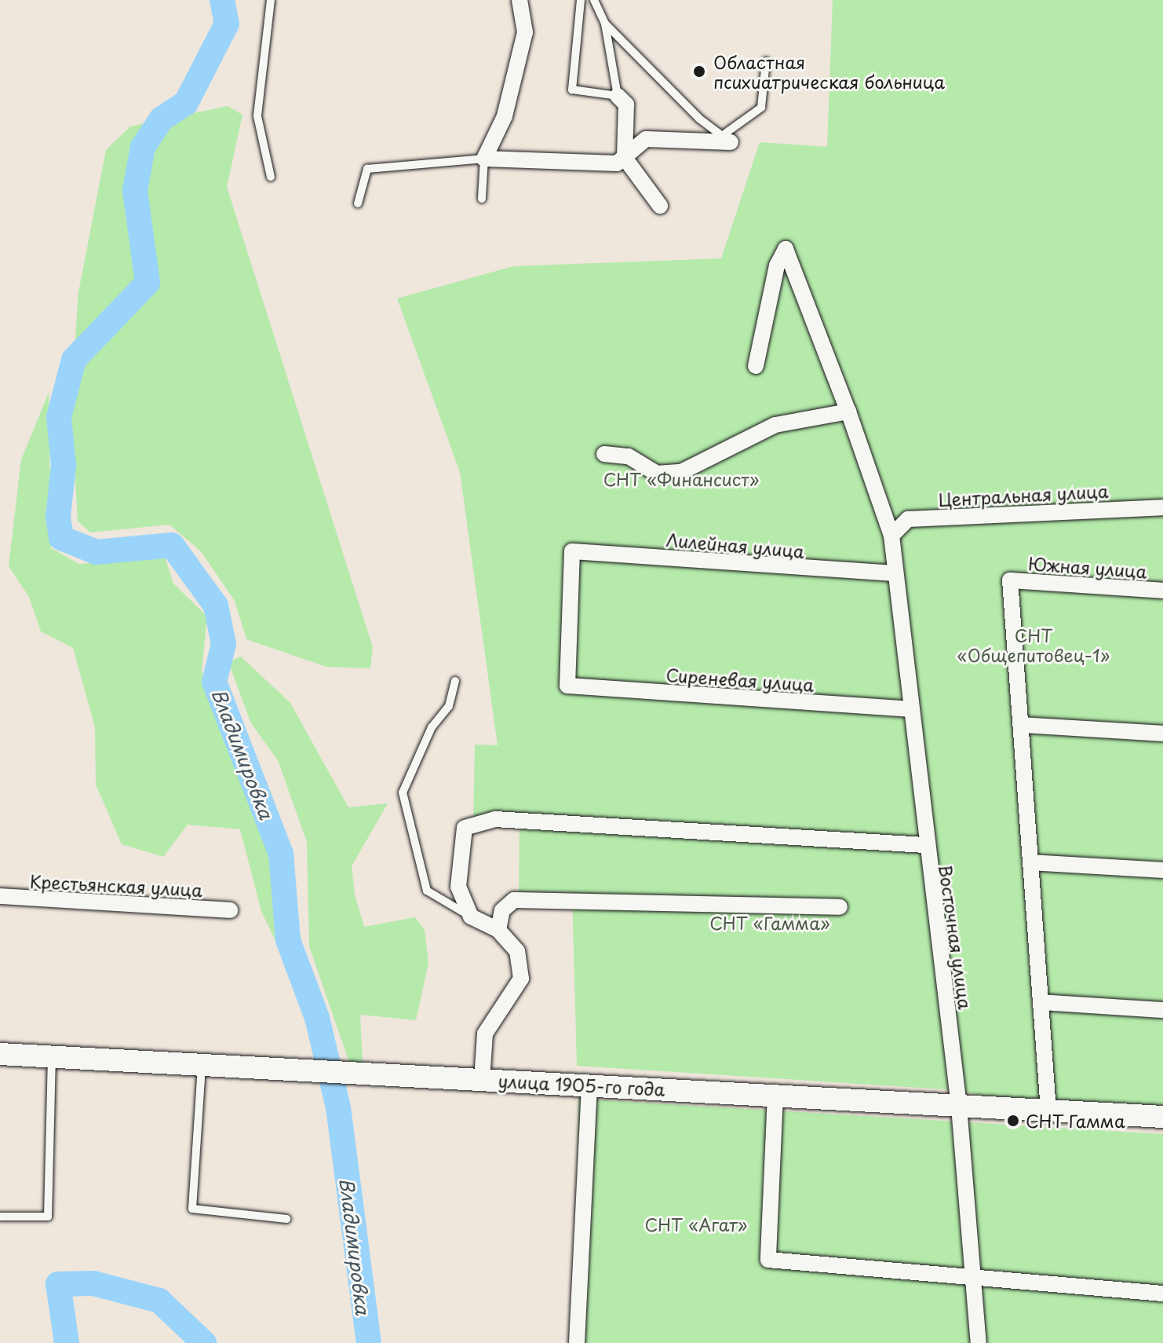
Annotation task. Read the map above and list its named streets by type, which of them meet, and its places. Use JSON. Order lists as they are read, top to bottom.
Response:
{
  "streets": {
    "street": [
      "Центральная улица",
      "Лилейная улица",
      "Южная улица",
      "Сиреневая улица",
      "Крестьянская улица",
      "Восточная улица",
      "улица 1905-го года"
    ]
  },
  "crossings": [
    ["Центральная улица", "Восточная улица"],
    ["Лилейная улица", "Сиреневая улица"],
    ["Лилейная улица", "Восточная улица"],
    ["Сиреневая улица", "Восточная улица"],
    ["Восточная улица", "улица 1905-го года"]
  ],
  "water": ["Владимировка"],
  "parks": [
    "СНТ «Финансист»",
    "СНТ «Общепитовец-1»",
    "СНТ «Гамма»",
    "СНТ «Агат»"
  ],
  "places": ["Областная психиатрическая больница", "СНТ Гамма"]
}
